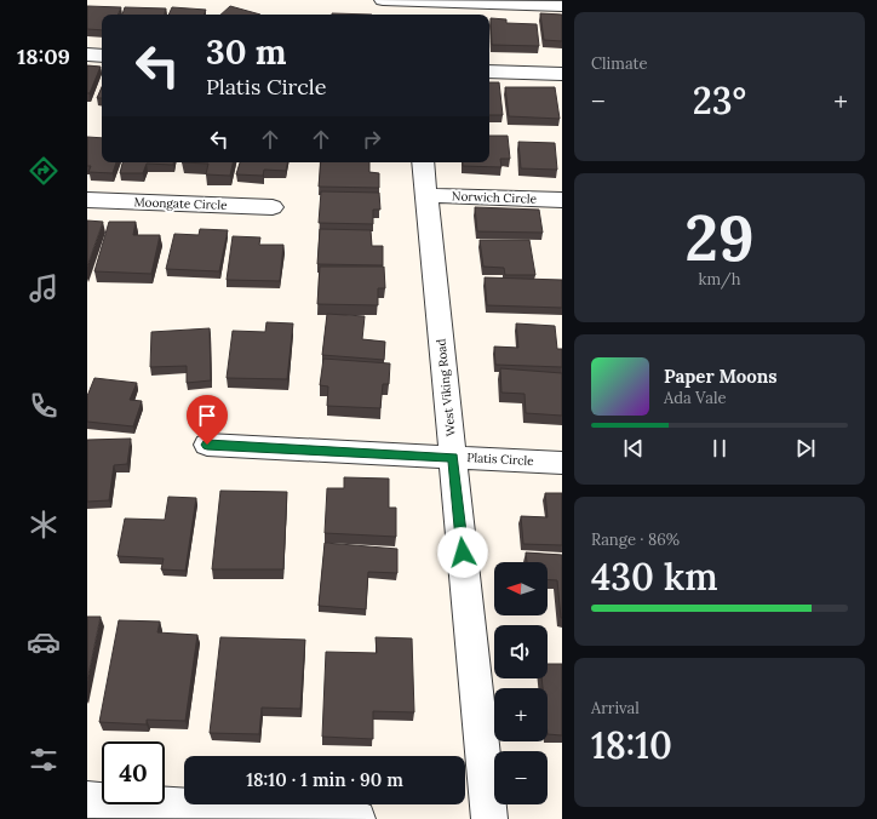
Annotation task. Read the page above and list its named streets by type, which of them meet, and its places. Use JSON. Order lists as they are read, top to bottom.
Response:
{
  "streets": {
    "street": [
      "Norwich Circle",
      "Moongate Circle",
      "West Viking Road",
      "Platis Circle"
    ]
  },
  "crossings": [
    ["Norwich Circle", "West Viking Road"],
    ["West Viking Road", "Platis Circle"]
  ],
  "north": "left",
  "page": {
    "tabs": "18:09",
    "tile": [
      "Climate",
      ["29", "km/h"],
      ["Range · 86%", "430 km"],
      ["Arrival", "18:10"]
    ],
    "turn": ["30 m", "Platis Circle"],
    "heat": ["−", "23°", "+"],
    "song": ["Paper Moons", "Ada Vale"],
    "map_buttons": ["+", "−"],
    "limit": "40",
    "trip": "18:10 · 1 min · 90 m"
  }
}
